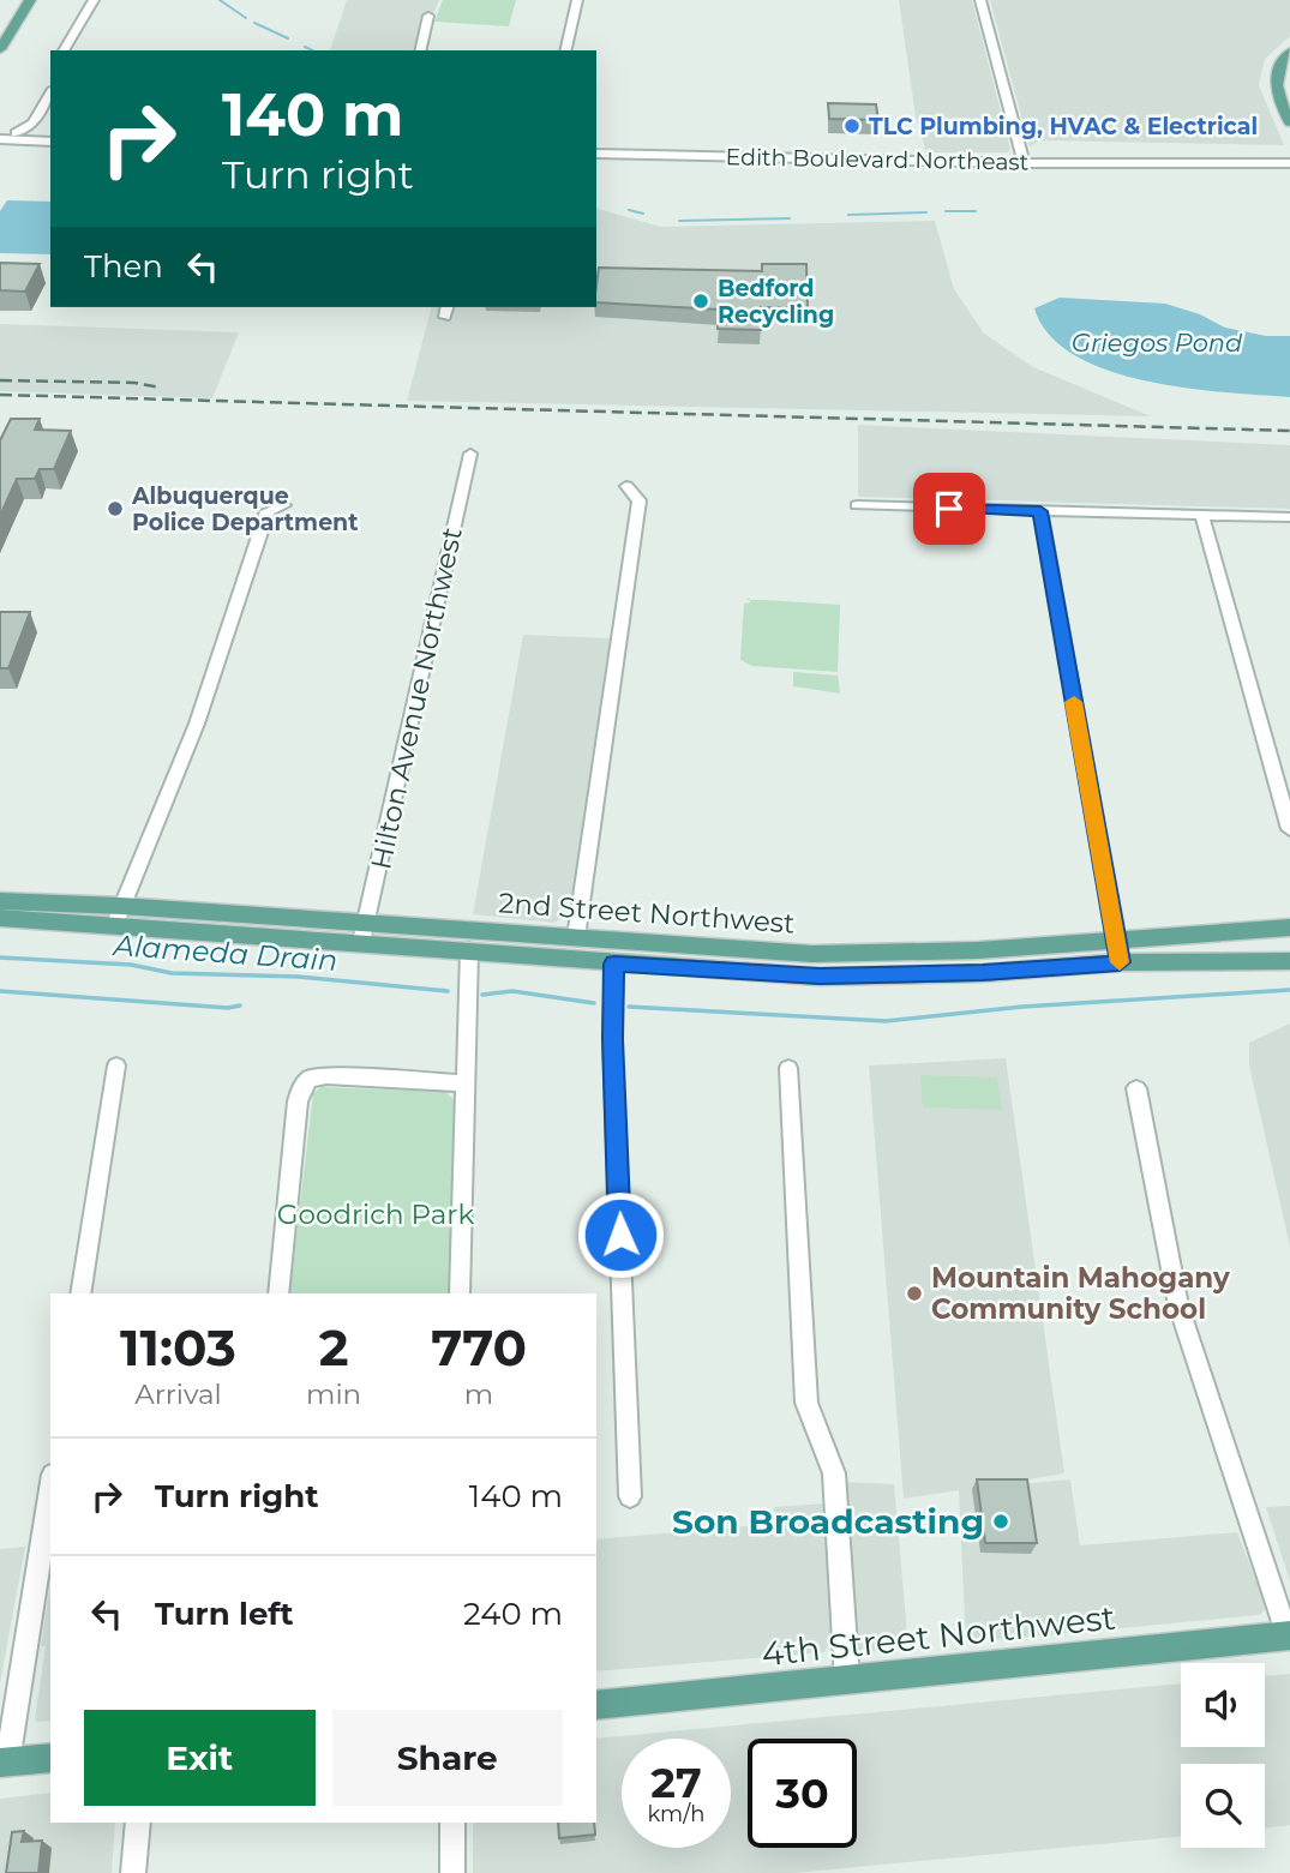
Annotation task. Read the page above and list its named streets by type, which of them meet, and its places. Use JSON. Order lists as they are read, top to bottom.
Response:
{
  "streets": {
    "main road": ["2nd Street Northwest", "4th Street Northwest"],
    "street": ["Edith Boulevard Northeast", "Hilton Avenue Northwest"]
  },
  "crossings": [
    ["Hilton Avenue Northwest", "2nd Street Northwest"]
  ],
  "water": ["Griegos Pond", "Alameda Drain"],
  "parks": ["Goodrich Park"],
  "places": [
    "TLC Plumbing, HVAC & Electrical",
    "Bedford Recycling",
    "Albuquerque Police Department",
    "Mountain Mahogany Community School",
    "Son Broadcasting"
  ],
  "page": {
    "turn": ["140 m", "Turn right"],
    "then": "Then",
    "eta": [
      "11:03",
      "Arrival",
      "2",
      "min",
      "770",
      "m"
    ],
    "list": [
      {
        "name": "Turn right",
        "value": "140 m"
      },
      {
        "name": "Turn left",
        "value": "240 m"
      }
    ],
    "buttons": ["Exit", "Share"],
    "speed": "27 km/h",
    "limit": "30"
  }
}
